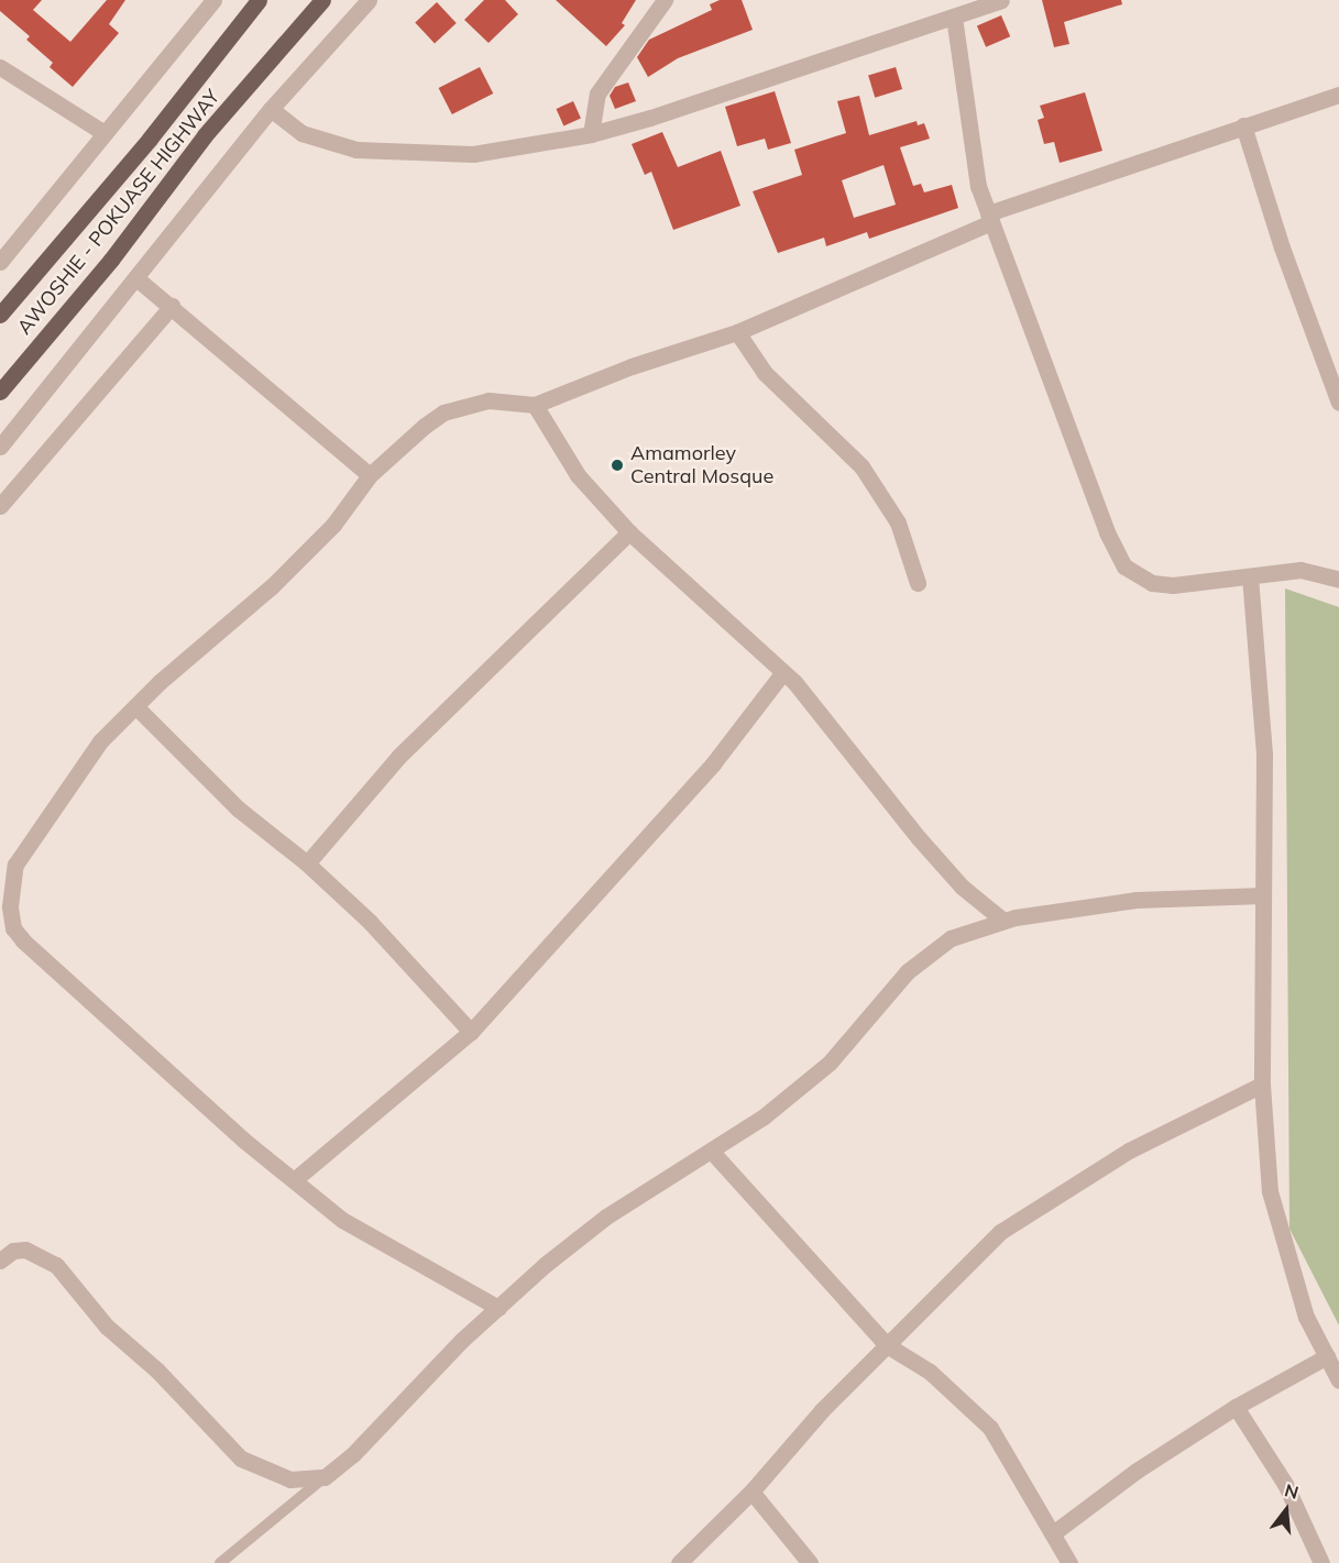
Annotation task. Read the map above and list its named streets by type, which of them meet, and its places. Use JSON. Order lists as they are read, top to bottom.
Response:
{
  "streets": {
    "main road": ["AWOSHIE - POKUASE HIGHWAY"]
  },
  "places": ["Amamorley Central Mosque"],
  "north": "top"
}
